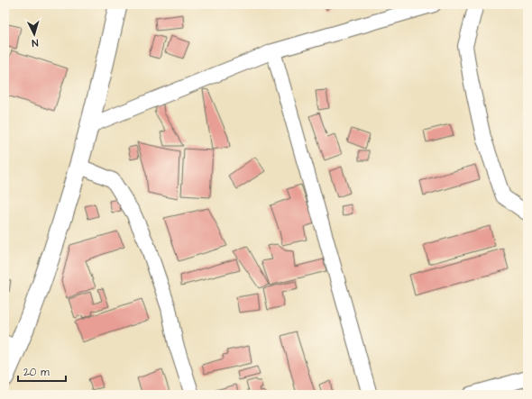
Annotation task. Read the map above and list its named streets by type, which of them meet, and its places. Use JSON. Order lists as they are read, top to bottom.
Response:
{
  "scale_bar": "20 m",
  "north": "bottom"
}
